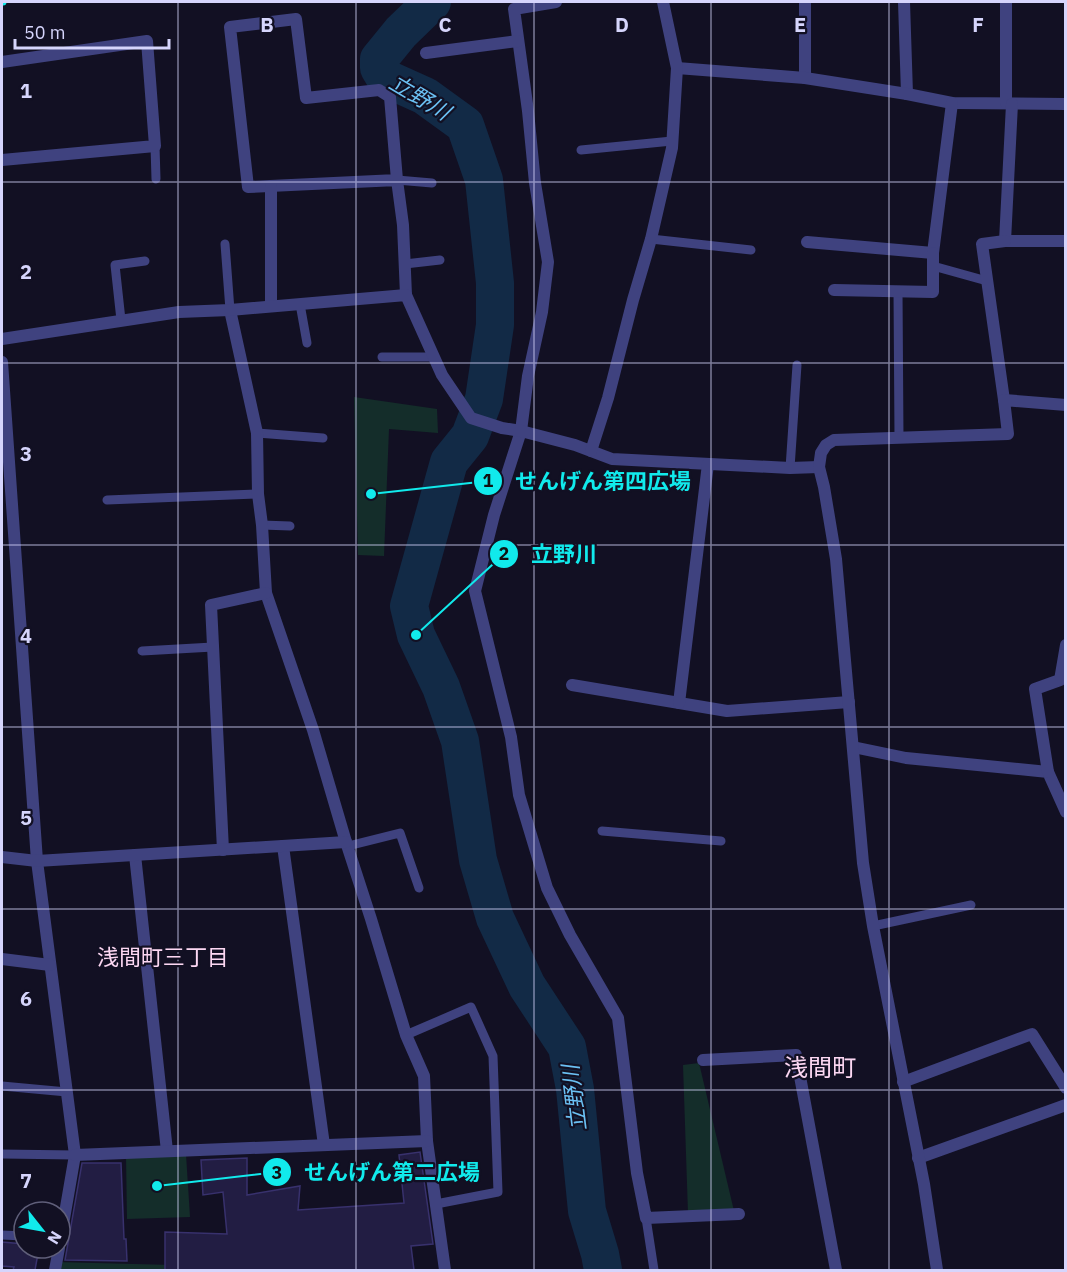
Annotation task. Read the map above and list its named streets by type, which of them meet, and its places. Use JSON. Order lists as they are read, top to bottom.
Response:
{
  "districts": ["浅間町三丁目", "浅間町"],
  "water": ["立野川"],
  "places": ["せんげん第四広場", "立野川", "せんげん第二広場"],
  "scale_bar": "50 m",
  "north": "bottom right",
  "grid": {
    "columns": [
      "B",
      "C",
      "D",
      "E",
      "F"
    ],
    "rows": [
      "1",
      "2",
      "3",
      "4",
      "5",
      "6",
      "7"
    ]
  }
}
